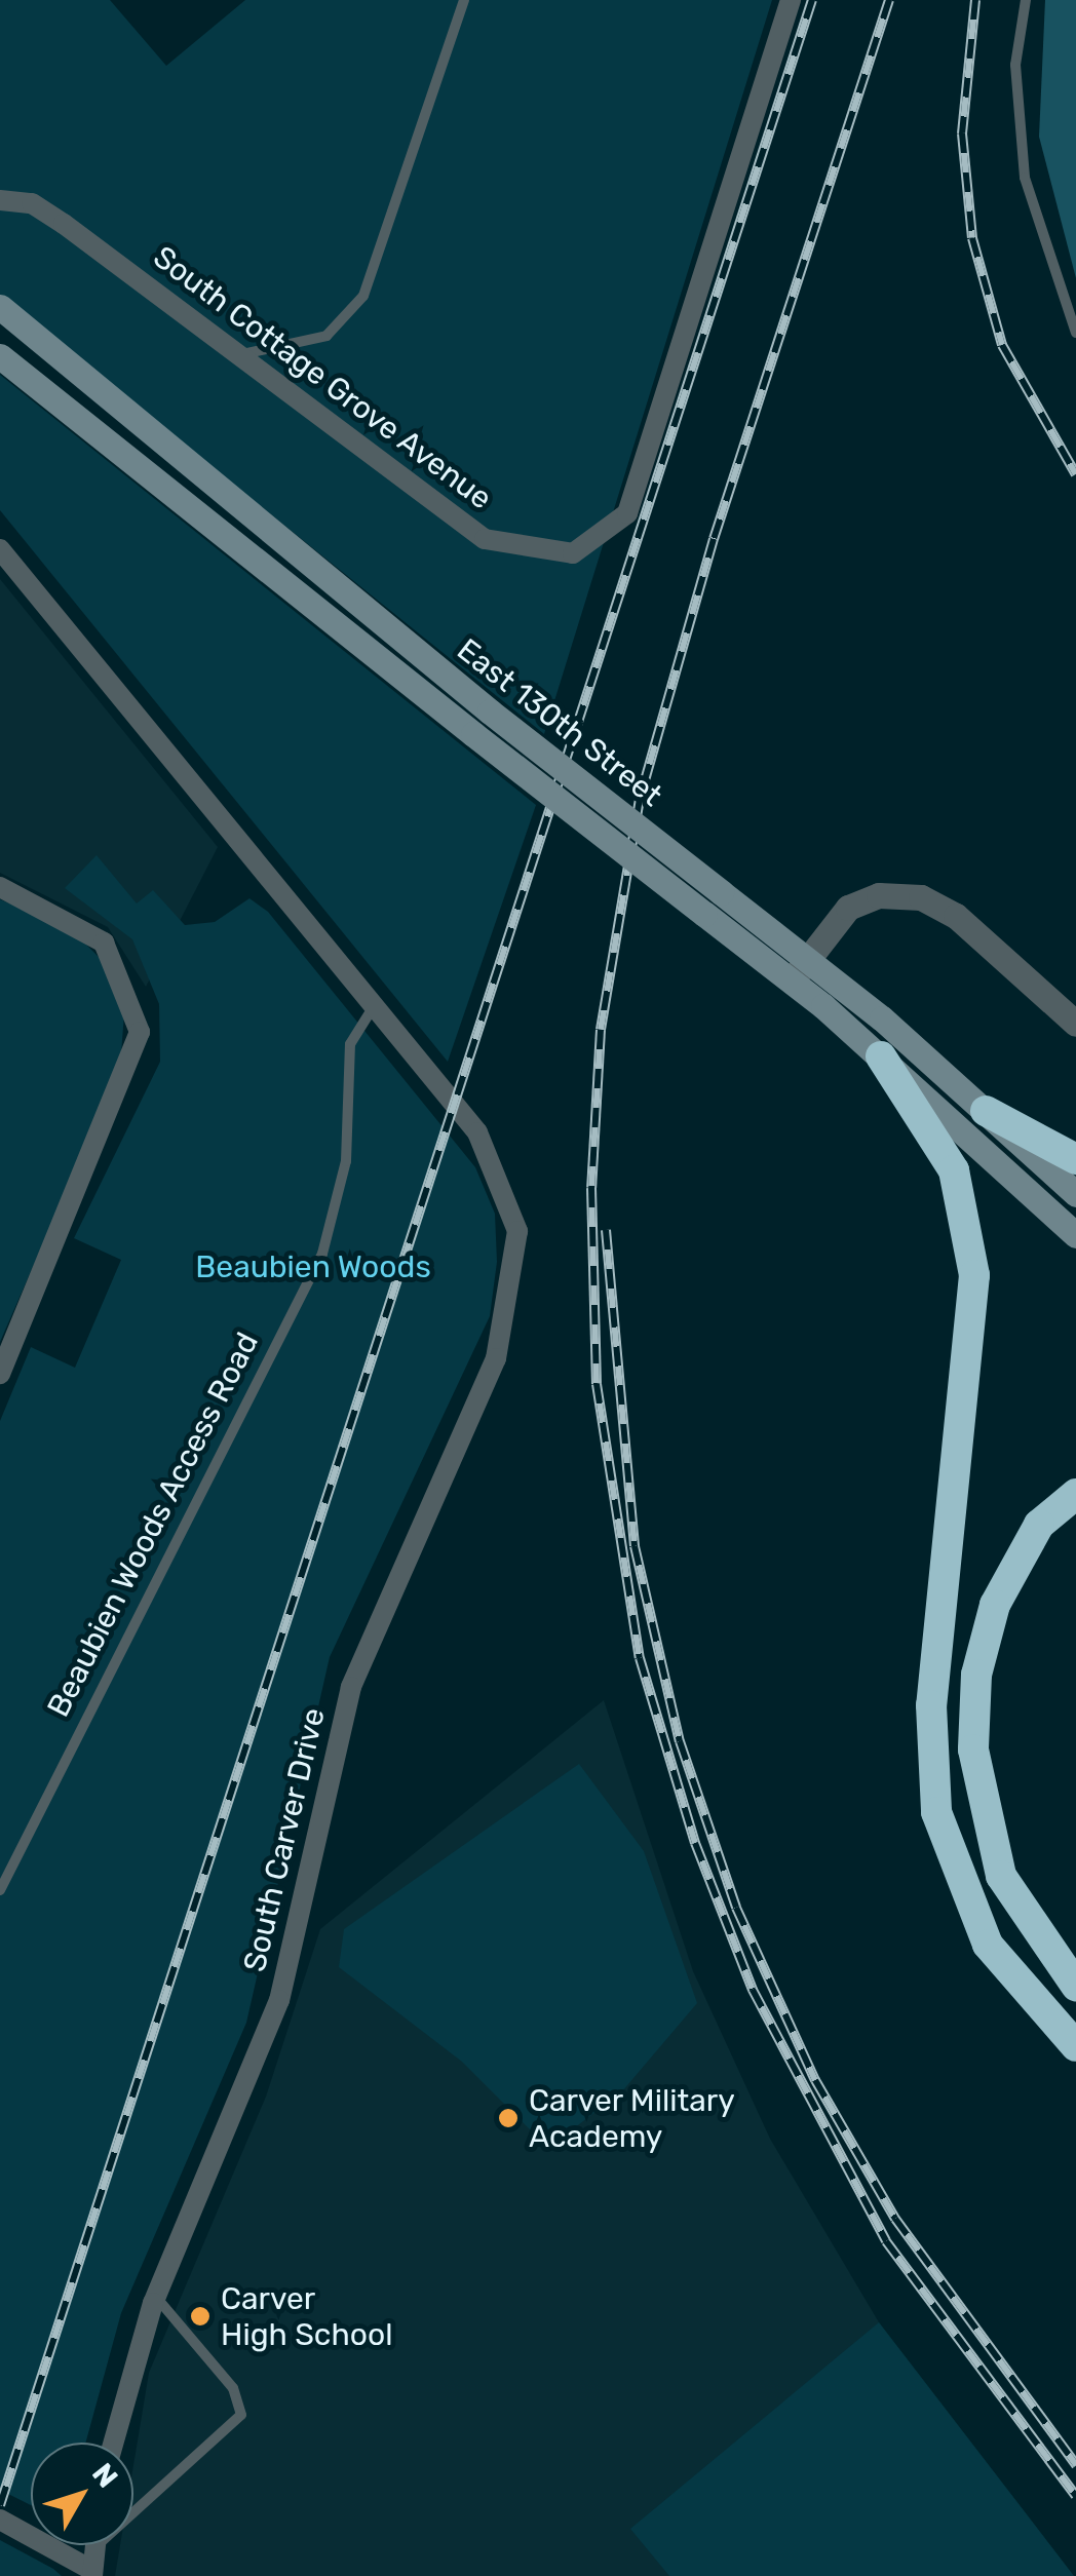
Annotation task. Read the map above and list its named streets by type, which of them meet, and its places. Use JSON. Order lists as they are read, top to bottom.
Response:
{
  "streets": {
    "main road": ["East 130th Street"],
    "street": ["South Cottage Grove Avenue", "South Carver Drive"],
    "lane": ["Beaubien Woods Access Road"]
  },
  "crossings": [
    ["Beaubien Woods Access Road", "South Carver Drive"]
  ],
  "parks": ["Beaubien Woods"],
  "places": ["Carver Military Academy", "Carver High School"],
  "north": "top right"
}
